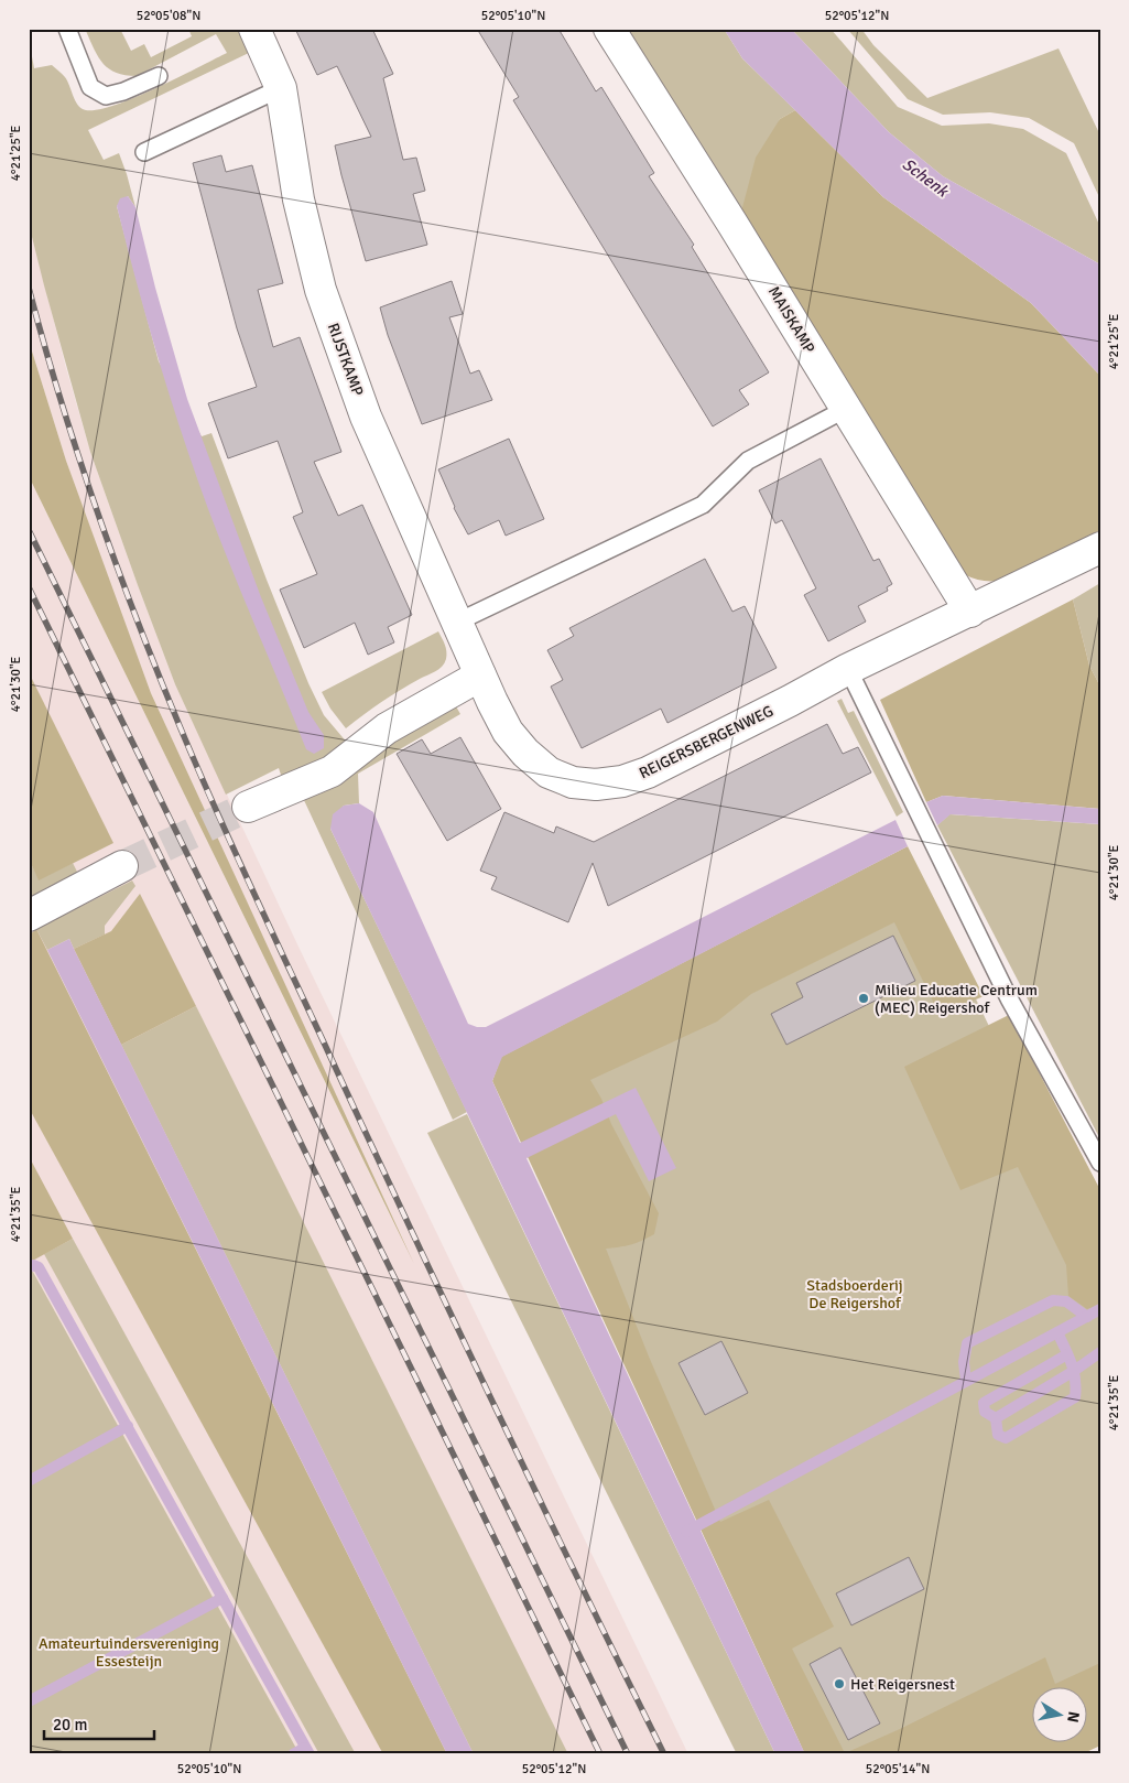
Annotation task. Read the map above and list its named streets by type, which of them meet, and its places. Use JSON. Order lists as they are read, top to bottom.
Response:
{
  "streets": {
    "street": ["MAISKAMP", "RIJSTKAMP", "REIGERSBERGENWEG"]
  },
  "crossings": [
    ["MAISKAMP", "REIGERSBERGENWEG"],
    ["RIJSTKAMP", "REIGERSBERGENWEG"]
  ],
  "water": ["Schenk"],
  "parks": ["Stadsboerderij De Reigershof", "Amateurtuindersvereniging Essesteijn"],
  "places": ["Milieu Educatie Centrum (MEC) Reigershof", "Het Reigersnest"],
  "scale_bar": "20 m",
  "north": "right",
  "coordinates": [
    "52°05'08\"N",
    "52°05'10\"N",
    "52°05'12\"N",
    "4°21'25\"E",
    "4°21'30\"E",
    "4°21'35\"E",
    "52°05'14\"N"
  ]
}
